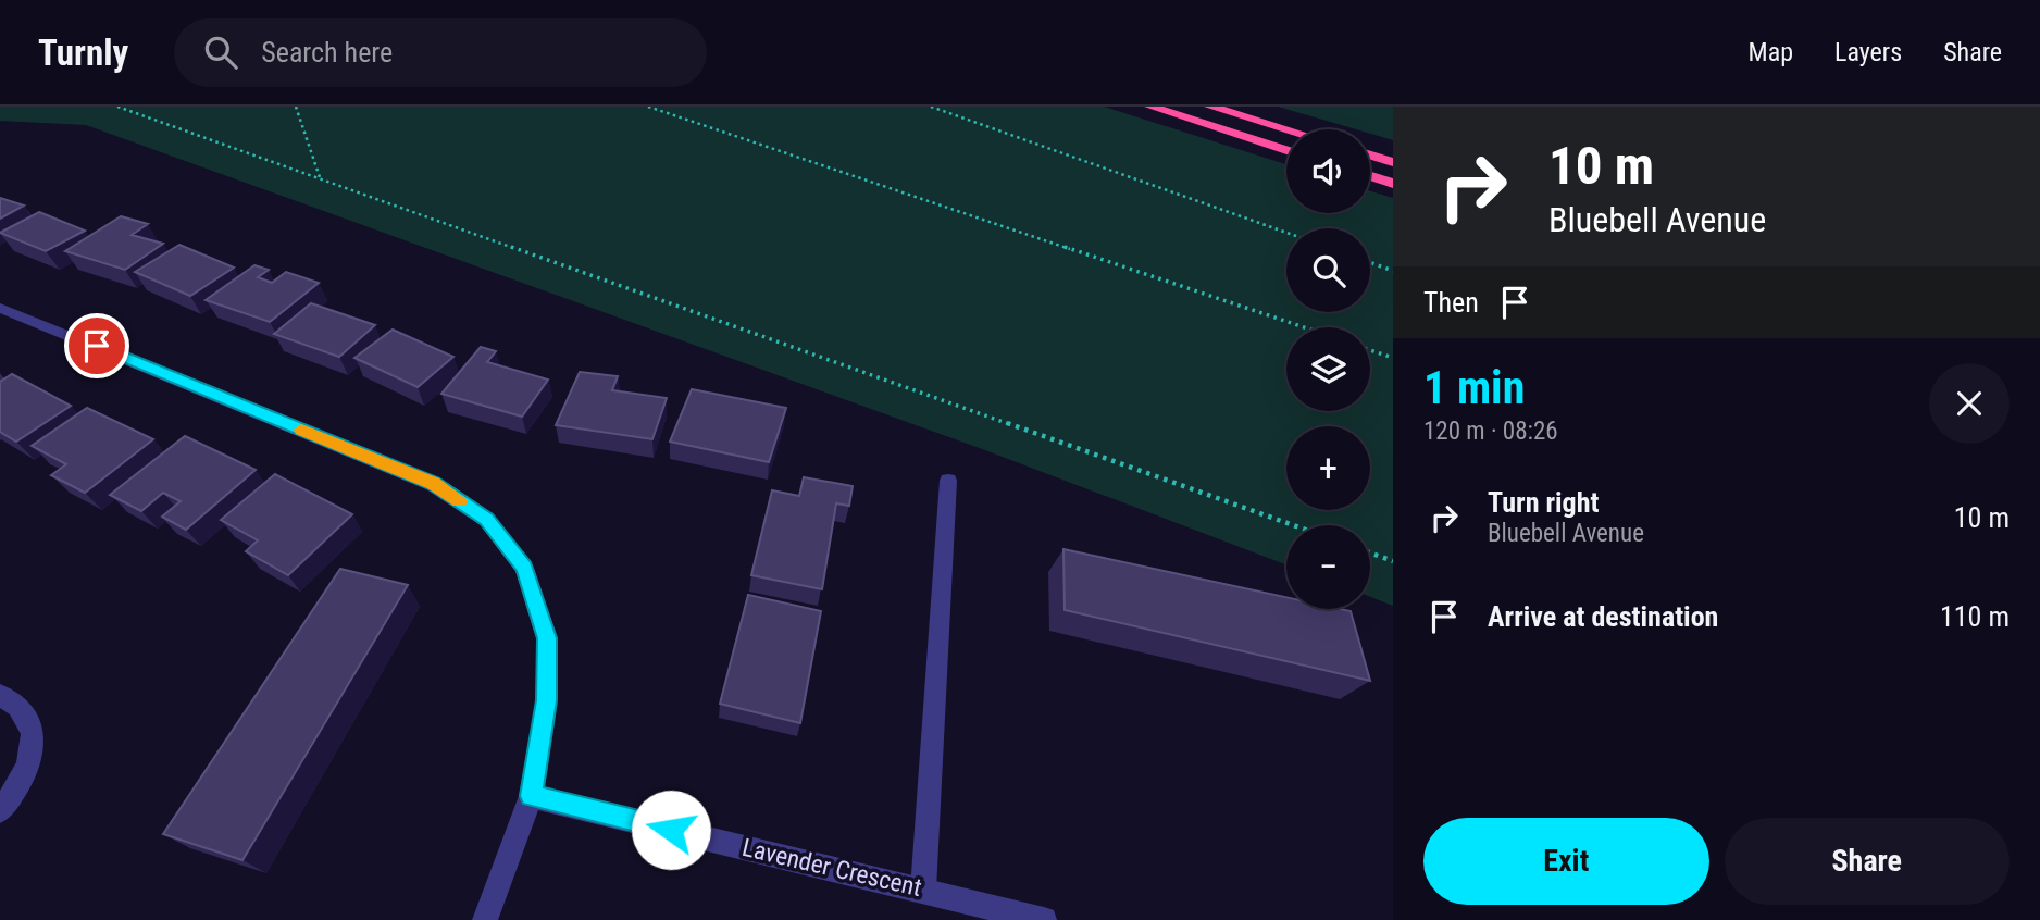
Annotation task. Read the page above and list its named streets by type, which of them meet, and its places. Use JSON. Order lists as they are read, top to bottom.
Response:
{
  "streets": {
    "street": ["Lavender Crescent"]
  },
  "page": {
    "header": "Turnly",
    "search": "Search here",
    "nav": ["Map", "Layers", "Share"],
    "turn": ["10 m", "Bluebell Avenue"],
    "map_buttons": ["+", "−"],
    "then": "Then",
    "heading": ["1 min", "120 m · 08:26"],
    "list": [
      {
        "name": "Turn right",
        "note": "Bluebell Avenue",
        "value": "10 m"
      },
      {
        "name": "Arrive at destination",
        "value": "110 m"
      }
    ],
    "buttons": ["Exit", "Share"]
  }
}
